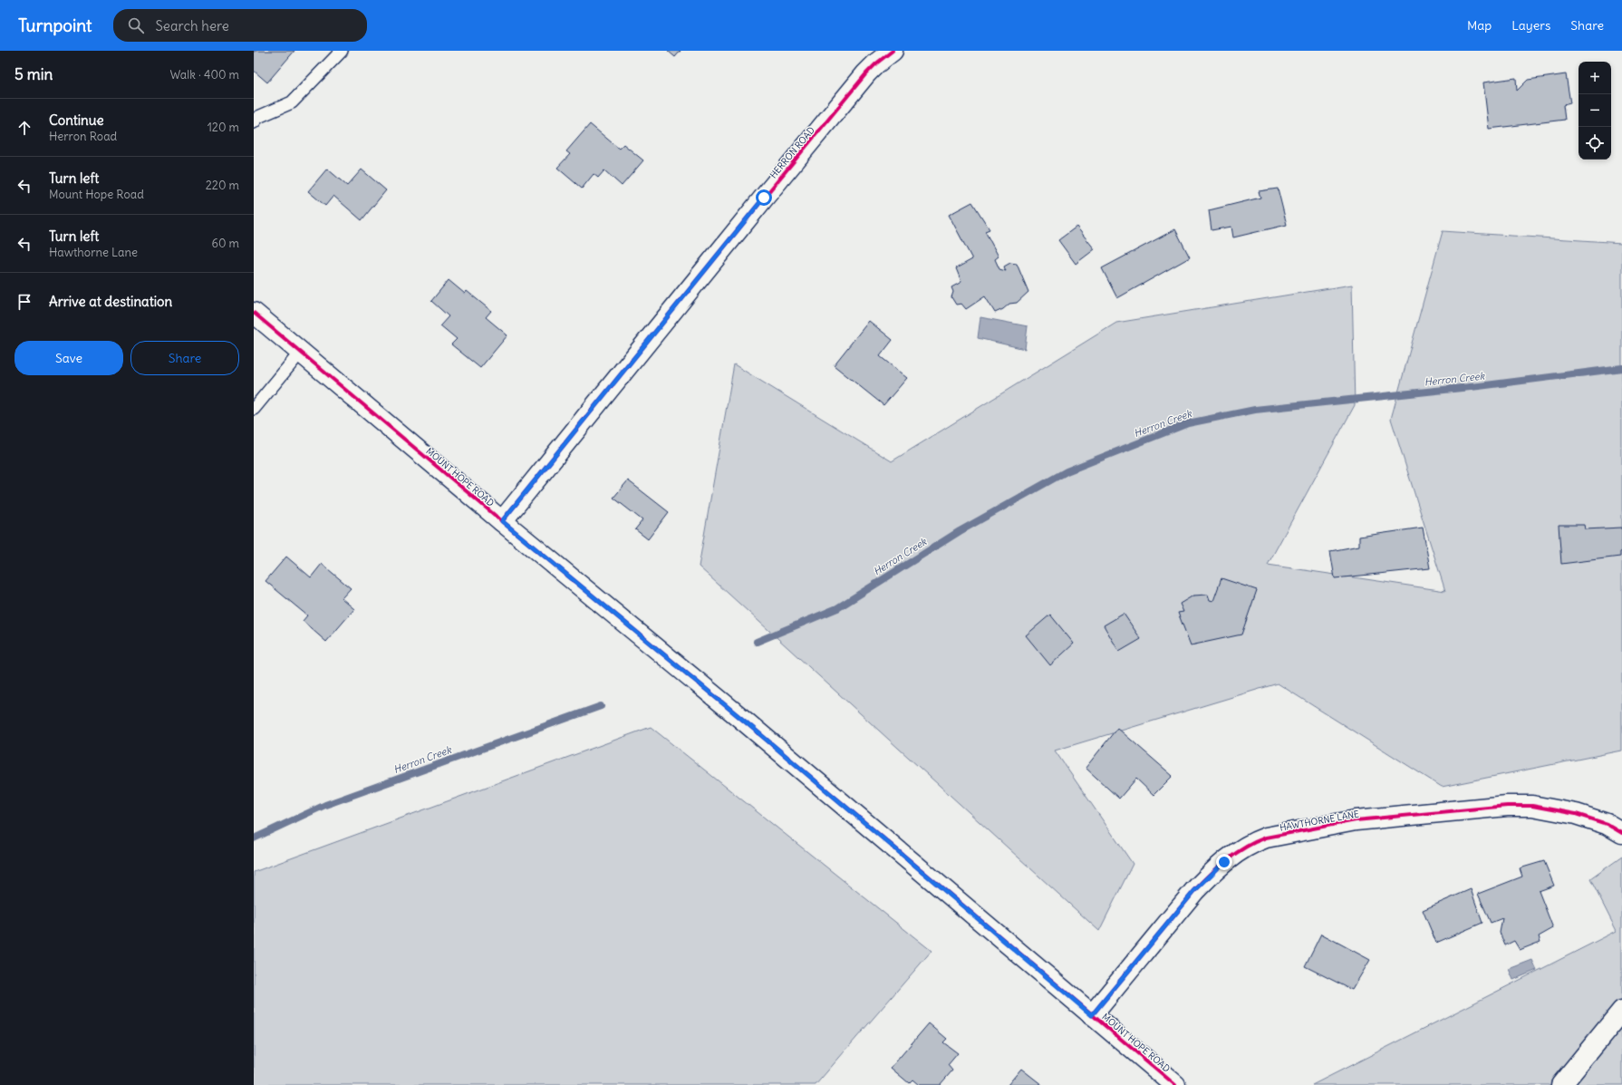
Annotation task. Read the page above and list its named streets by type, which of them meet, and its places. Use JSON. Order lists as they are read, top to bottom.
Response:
{
  "streets": {
    "street": ["HERRON ROAD", "MOUNT HOPE ROAD", "HAWTHORNE LANE"]
  },
  "crossings": [
    ["HERRON ROAD", "MOUNT HOPE ROAD"],
    ["MOUNT HOPE ROAD", "HAWTHORNE LANE"]
  ],
  "water": ["Herron Creek"],
  "page": {
    "header": "Turnpoint",
    "search": "Search here",
    "nav": ["Map", "Layers", "Share"],
    "heading": ["5 min", "Walk · 400 m"],
    "map_buttons": ["+", "−"],
    "list": [
      ["Continue", "Herron Road", "120 m"],
      ["Turn left", "Mount Hope Road", "220 m"],
      ["Turn left", "Hawthorne Lane", "60 m"],
      "Arrive at destination"
    ],
    "buttons": ["Save", "Share"]
  }
}
